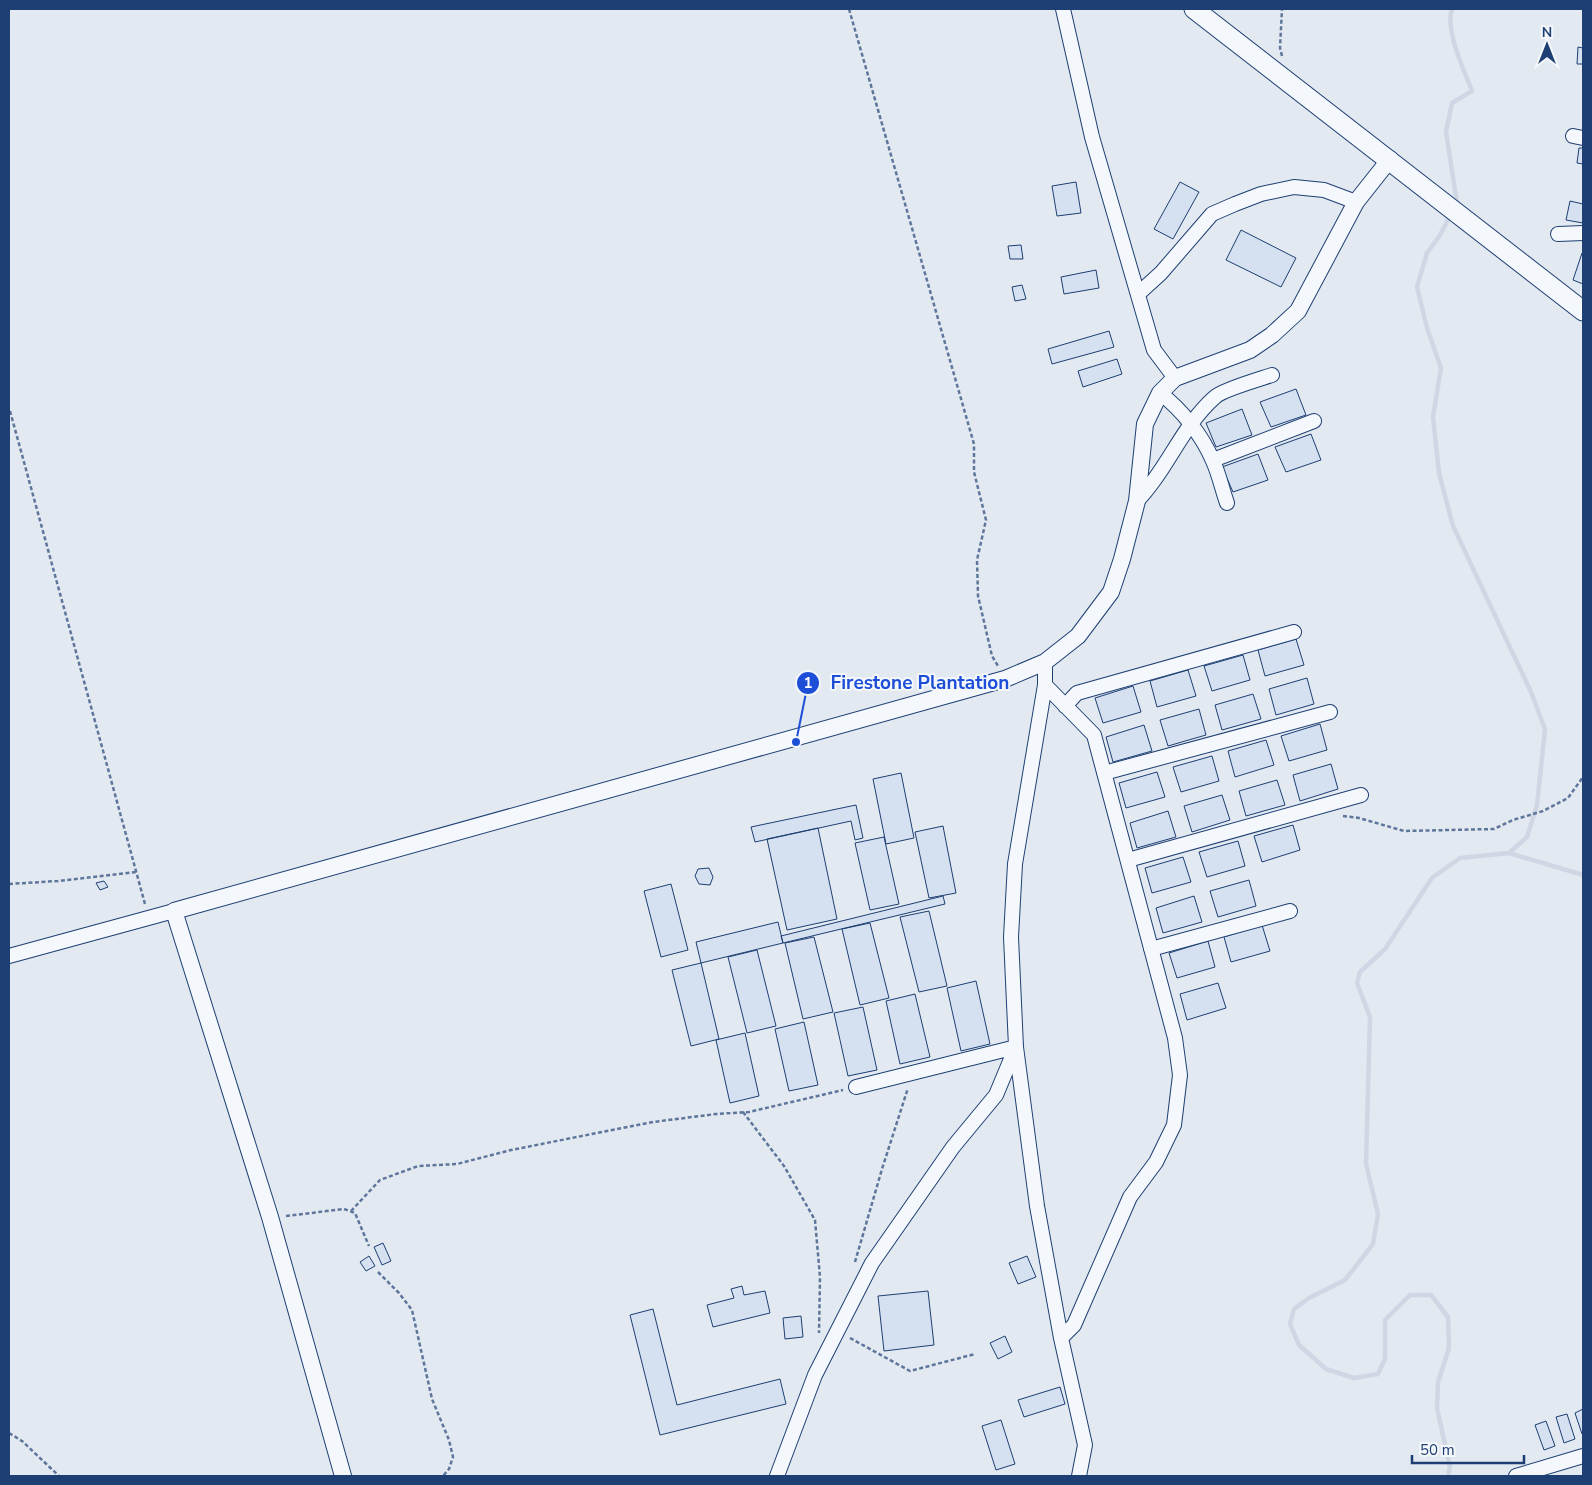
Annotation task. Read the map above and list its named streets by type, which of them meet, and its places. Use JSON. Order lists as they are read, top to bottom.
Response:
{
  "places": ["Firestone Plantation"],
  "scale_bar": "50 m",
  "north": "top"
}
